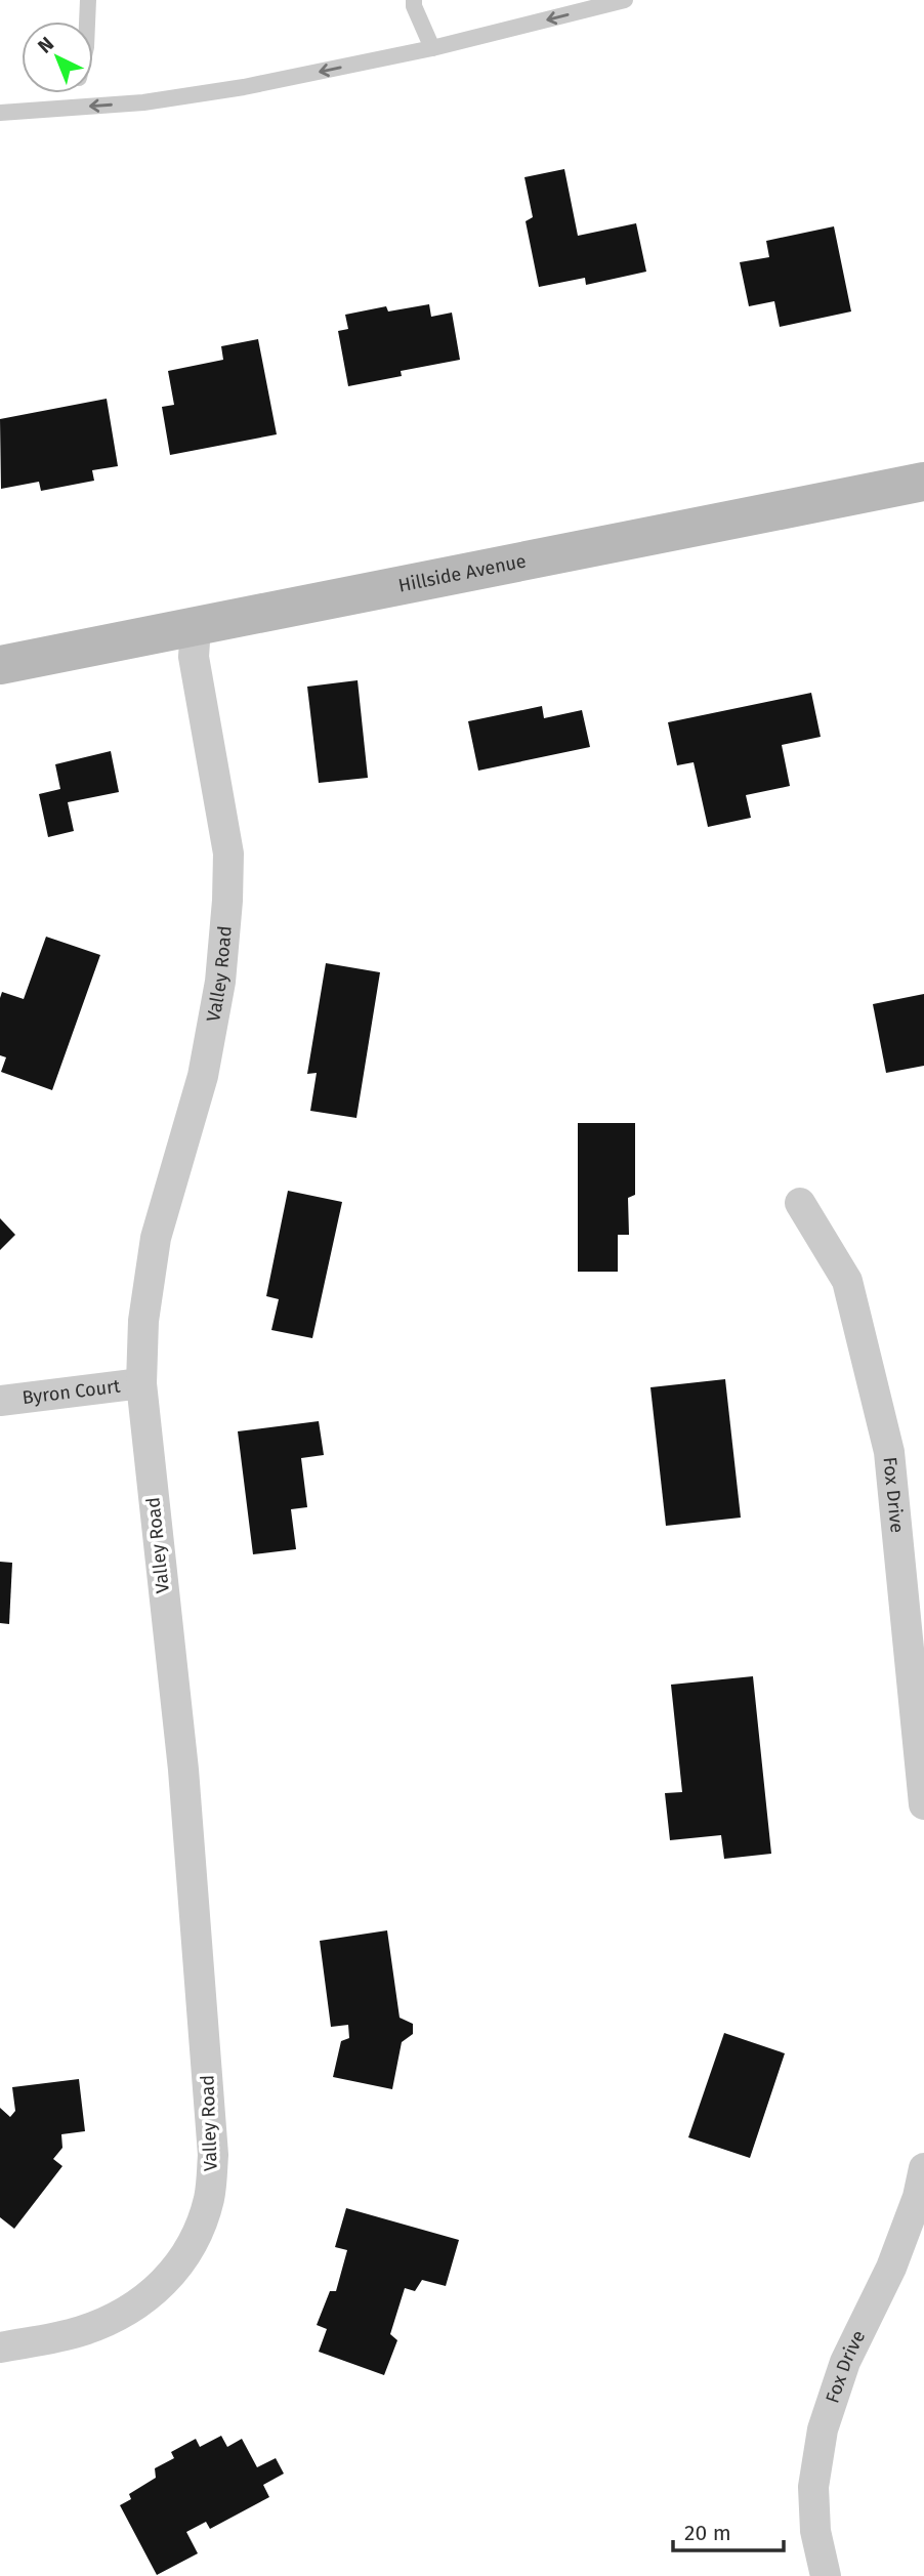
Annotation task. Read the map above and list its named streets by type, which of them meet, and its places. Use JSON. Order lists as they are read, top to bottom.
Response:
{
  "streets": {
    "main road": ["Hillside Avenue"],
    "street": ["Valley Road", "Byron Court", "Fox Drive"]
  },
  "crossings": [
    ["Hillside Avenue", "Valley Road"],
    ["Valley Road", "Byron Court"]
  ],
  "scale_bar": "20 m",
  "north": "top left"
}
